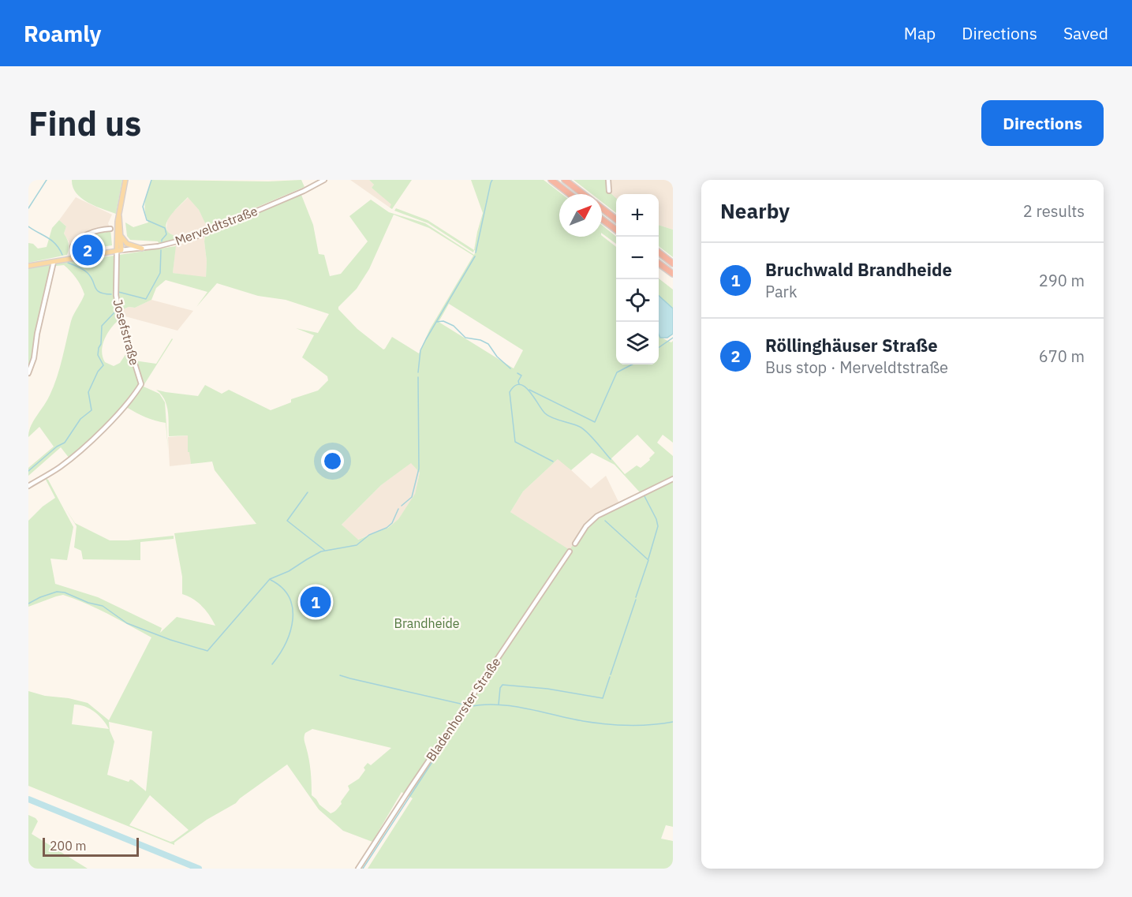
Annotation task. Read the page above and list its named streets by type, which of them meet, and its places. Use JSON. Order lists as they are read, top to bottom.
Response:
{
  "streets": {
    "main road": ["Merveldtstraße"],
    "street": ["Josefstraße", "Bladenhorster Straße"]
  },
  "crossings": [
    ["Merveldtstraße", "Josefstraße"]
  ],
  "parks": ["Brandheide"],
  "scale_bar": "200 m",
  "north": "top right",
  "page": {
    "header": "Roamly",
    "nav": ["Map", "Directions", "Saved"],
    "buttons": "Directions",
    "title": "Find us",
    "heading": ["Nearby", "2 results"],
    "map_buttons": ["+", "−"],
    "pins": ["2", "1"],
    "list": [
      {
        "mark": "1",
        "name": "Bruchwald Brandheide",
        "note": "Park",
        "value": "290 m"
      },
      {
        "mark": "2",
        "name": "Röllinghäuser Straße",
        "note": "Bus stop · Merveldtstraße",
        "value": "670 m"
      }
    ],
    "scale": "200 m"
  }
}
